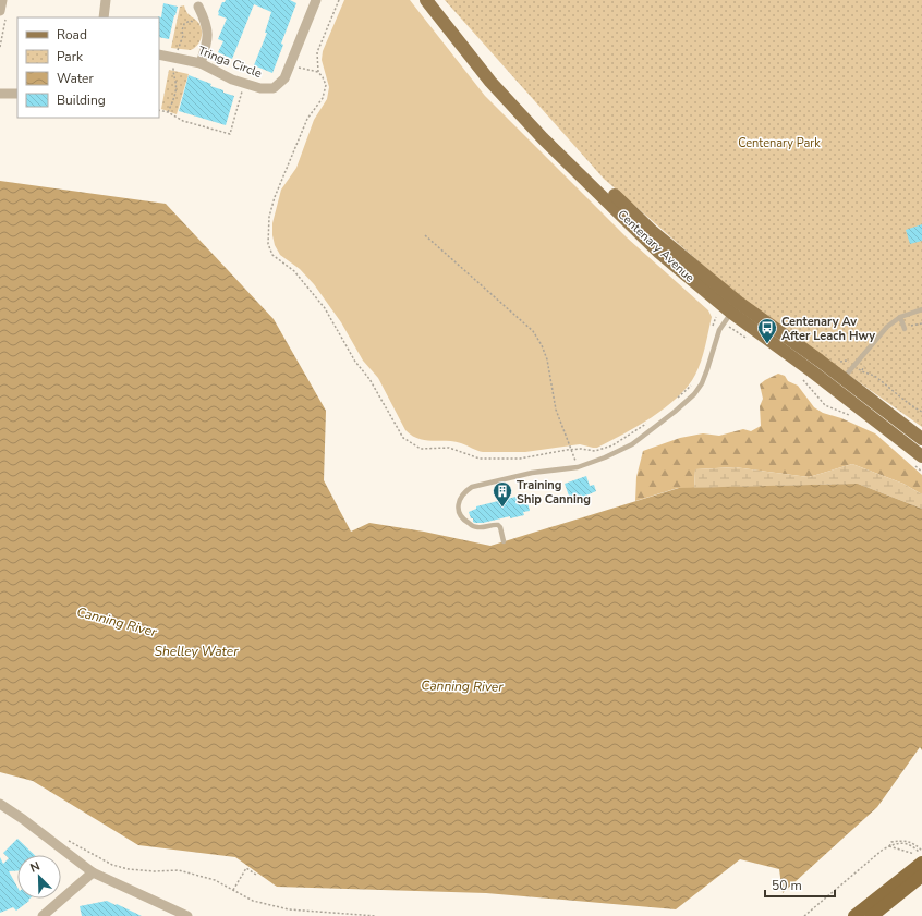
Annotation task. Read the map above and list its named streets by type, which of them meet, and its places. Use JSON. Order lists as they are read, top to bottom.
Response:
{
  "streets": {
    "main road": ["Centenary Avenue"],
    "street": ["Tringa Circle"]
  },
  "water": ["Canning River", "Shelley Water"],
  "parks": ["Centenary Park"],
  "places": {
    "bus stop": ["Centenary Av After Leach Hwy"],
    "building": ["Training Ship Canning"]
  },
  "legend": [
    "Road",
    "Park",
    "Water",
    "Building"
  ],
  "scale_bar": "50 m",
  "north": "top left"
}
